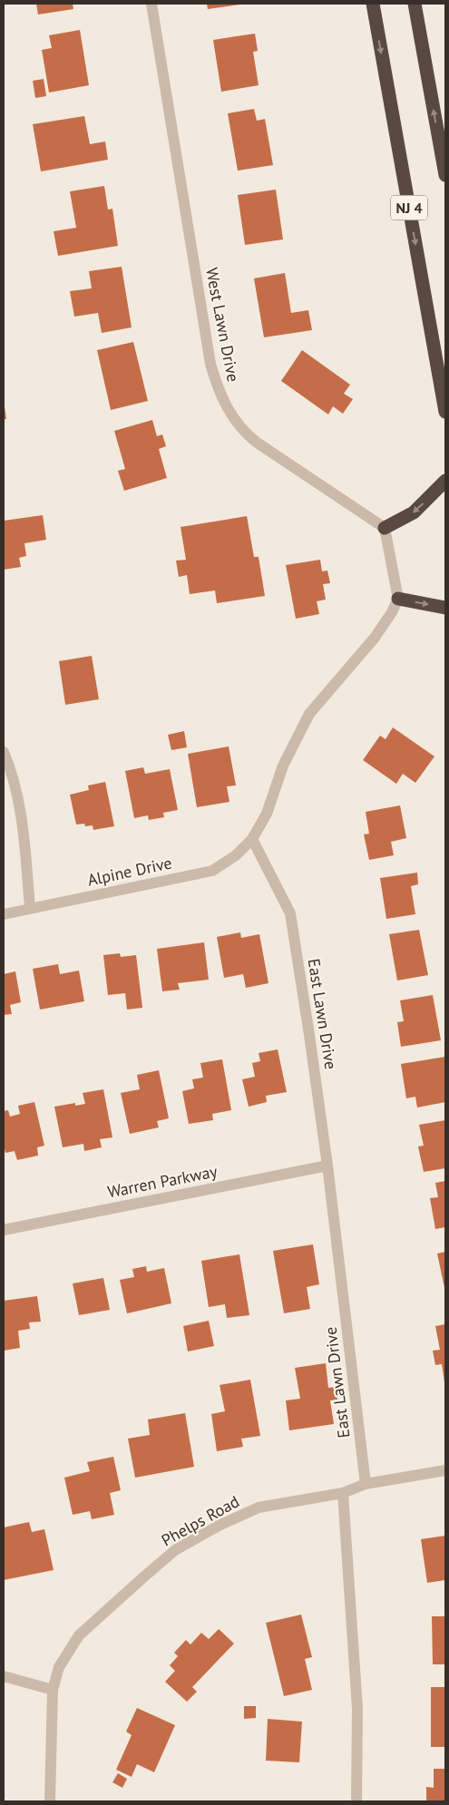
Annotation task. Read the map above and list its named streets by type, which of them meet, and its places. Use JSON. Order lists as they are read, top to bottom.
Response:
{
  "streets": {
    "highway": ["NJ 4"],
    "street": [
      "West Lawn Drive",
      "Alpine Drive",
      "East Lawn Drive",
      "Warren Parkway",
      "Phelps Road"
    ]
  },
  "crossings": [
    ["Alpine Drive", "East Lawn Drive"],
    ["East Lawn Drive", "Warren Parkway"],
    ["East Lawn Drive", "Phelps Road"]
  ]
}
